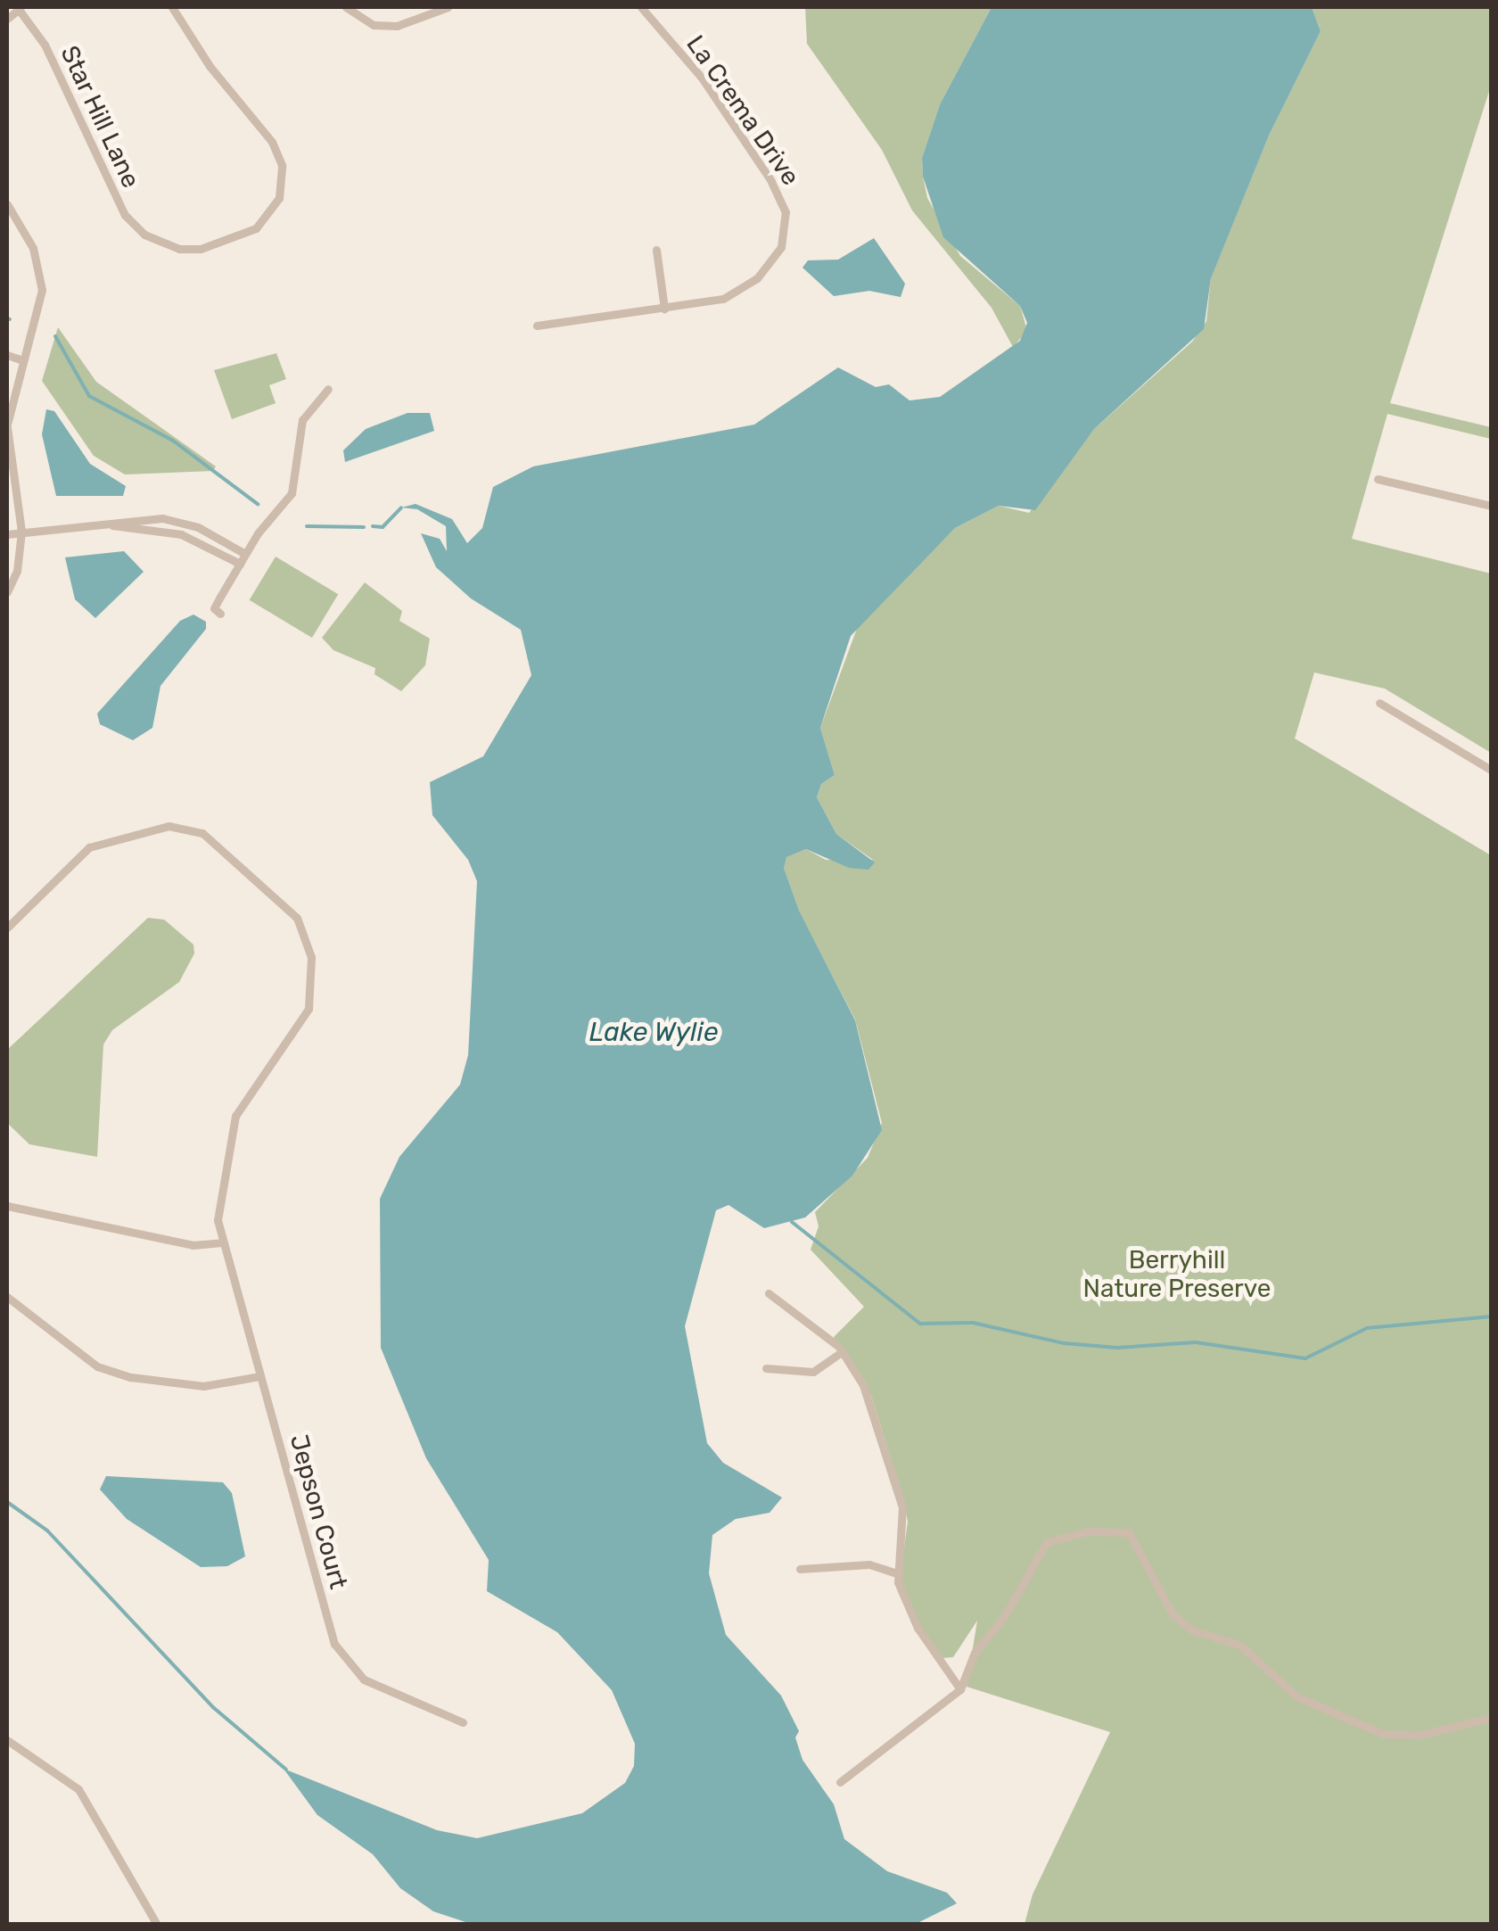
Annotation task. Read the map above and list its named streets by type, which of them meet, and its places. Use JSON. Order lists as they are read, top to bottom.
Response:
{
  "streets": {
    "street": ["La Crema Drive", "Star Hill Lane", "Jepson Court"]
  },
  "water": ["Lake Wylie"],
  "parks": ["Berryhill Nature Preserve"]
}
